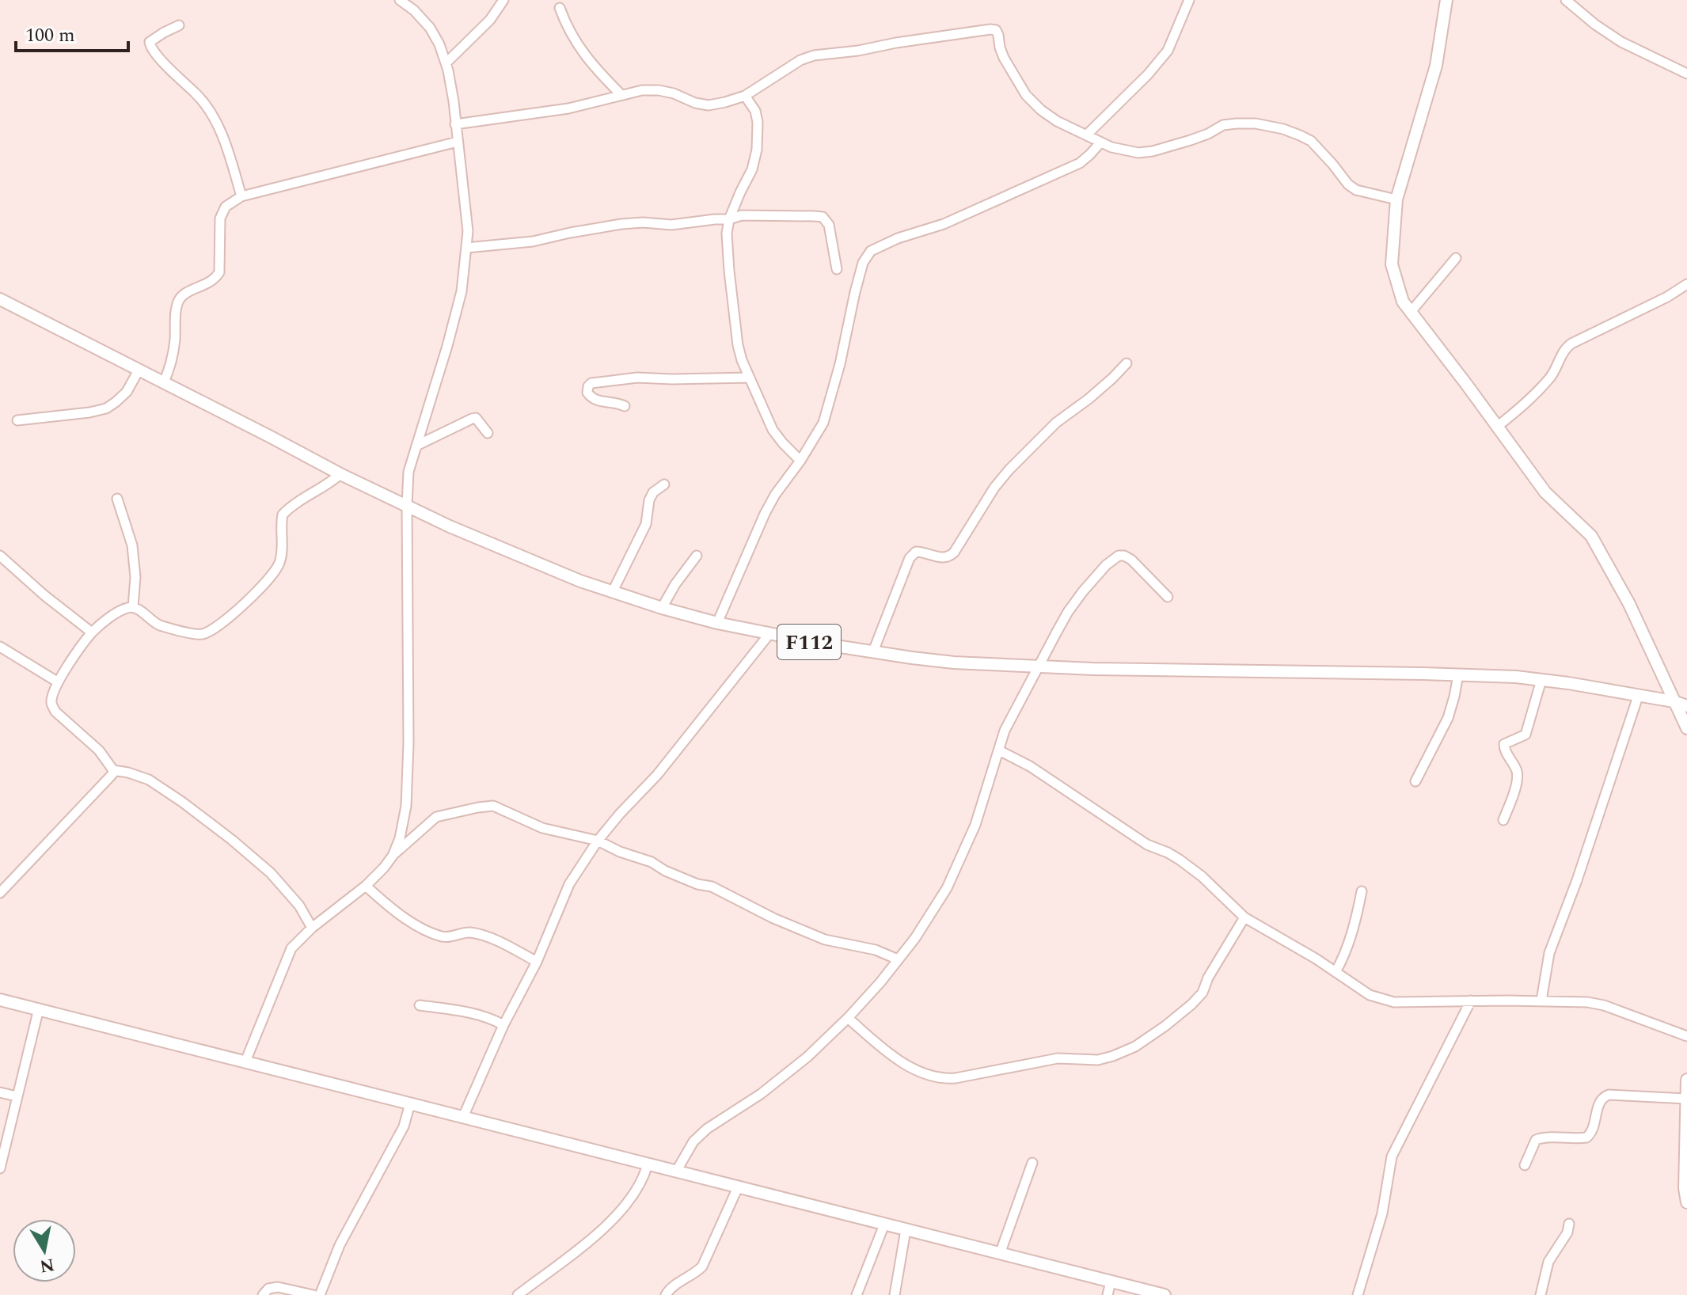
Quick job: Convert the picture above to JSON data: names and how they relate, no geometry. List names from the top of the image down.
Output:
{
  "streets": {
    "main road": ["F112"]
  },
  "scale_bar": "100 m",
  "north": "bottom"
}
